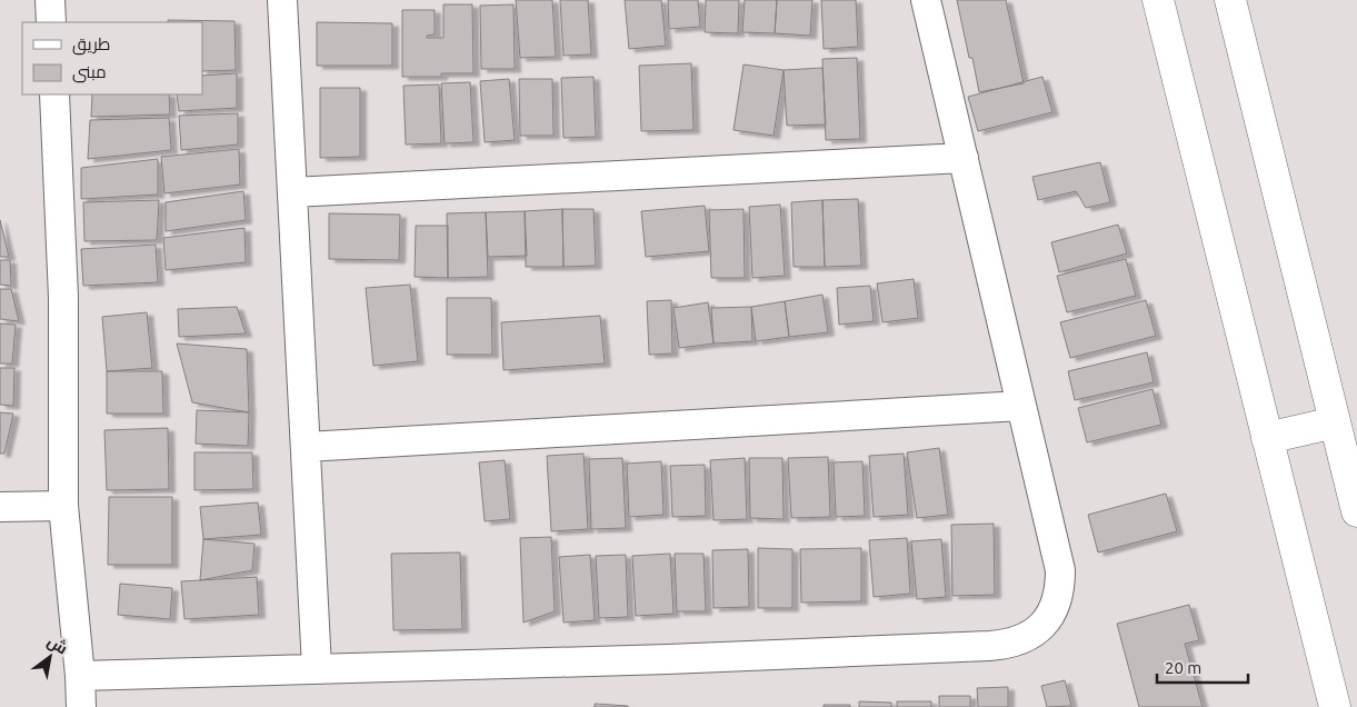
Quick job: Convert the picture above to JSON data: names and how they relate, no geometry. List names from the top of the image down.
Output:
{
  "legend": ["طريق", "مبنى"],
  "scale_bar": "20 m",
  "north": "top right"
}
